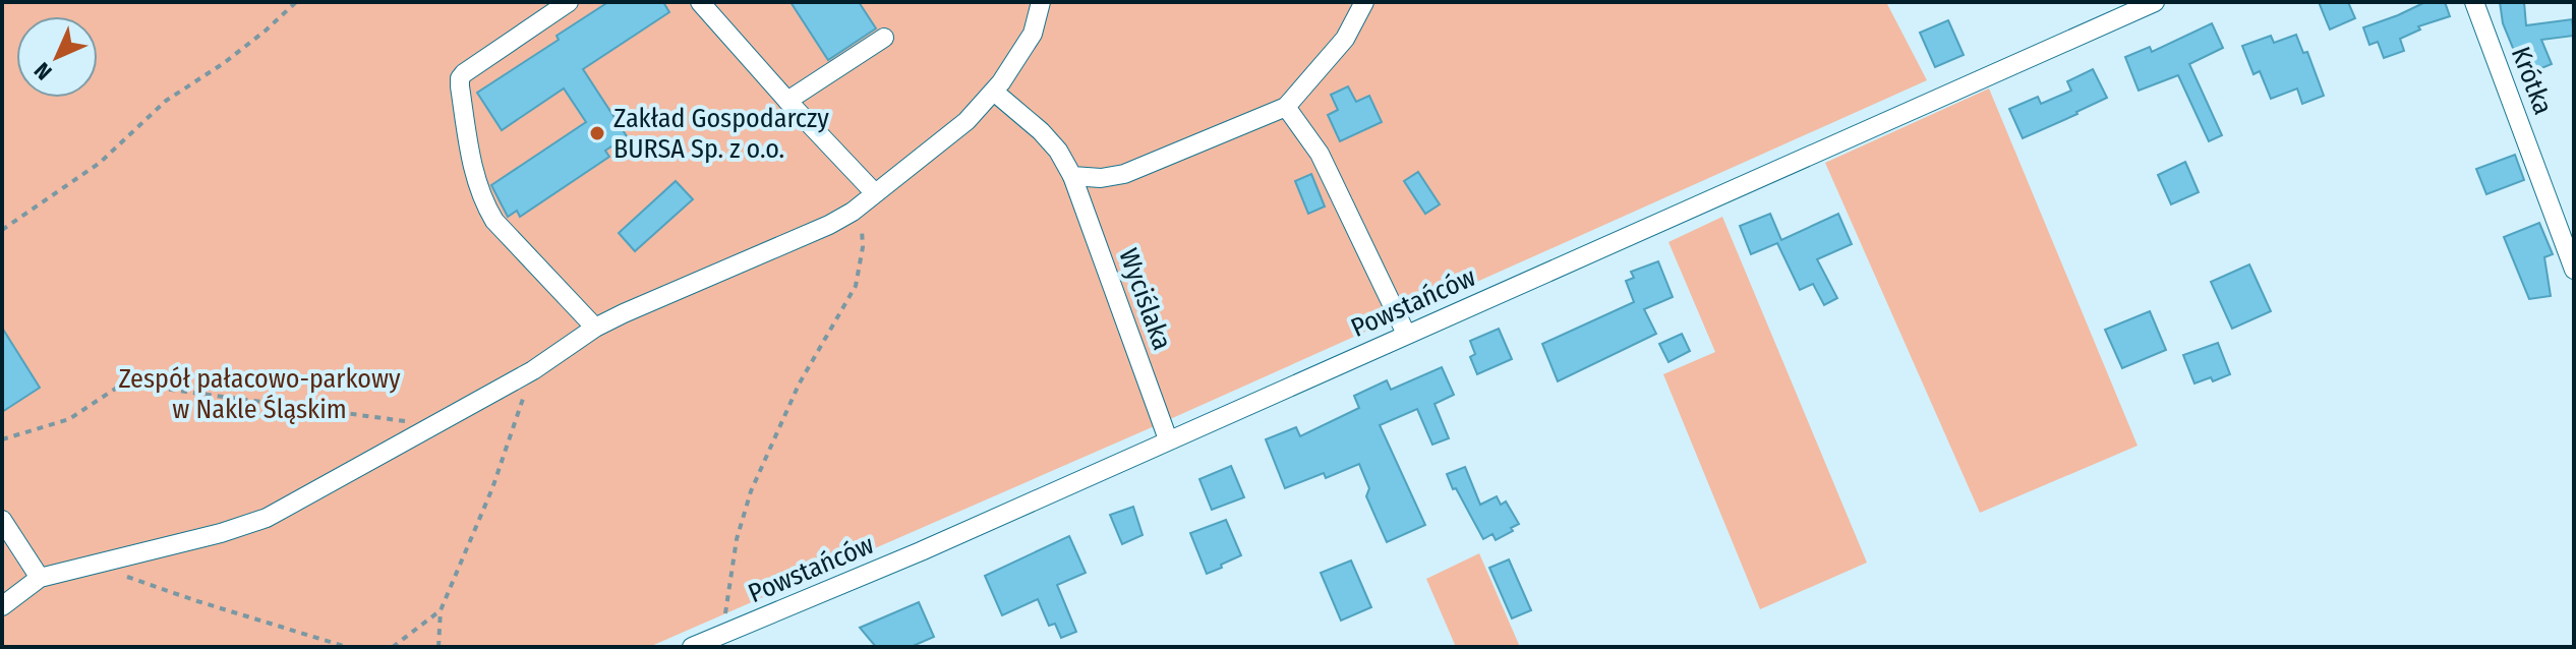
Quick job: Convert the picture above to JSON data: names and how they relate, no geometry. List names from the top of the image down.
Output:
{
  "streets": {
    "street": ["Krótka", "Wyciślaka", "Powstańców"]
  },
  "crossings": [
    ["Wyciślaka", "Powstańców"]
  ],
  "parks": ["Zespół pałacowo-parkowy w Nakle Śląskim"],
  "places": ["Zakład Gospodarczy BURSA Sp. z o.o."],
  "north": "bottom left"
}
